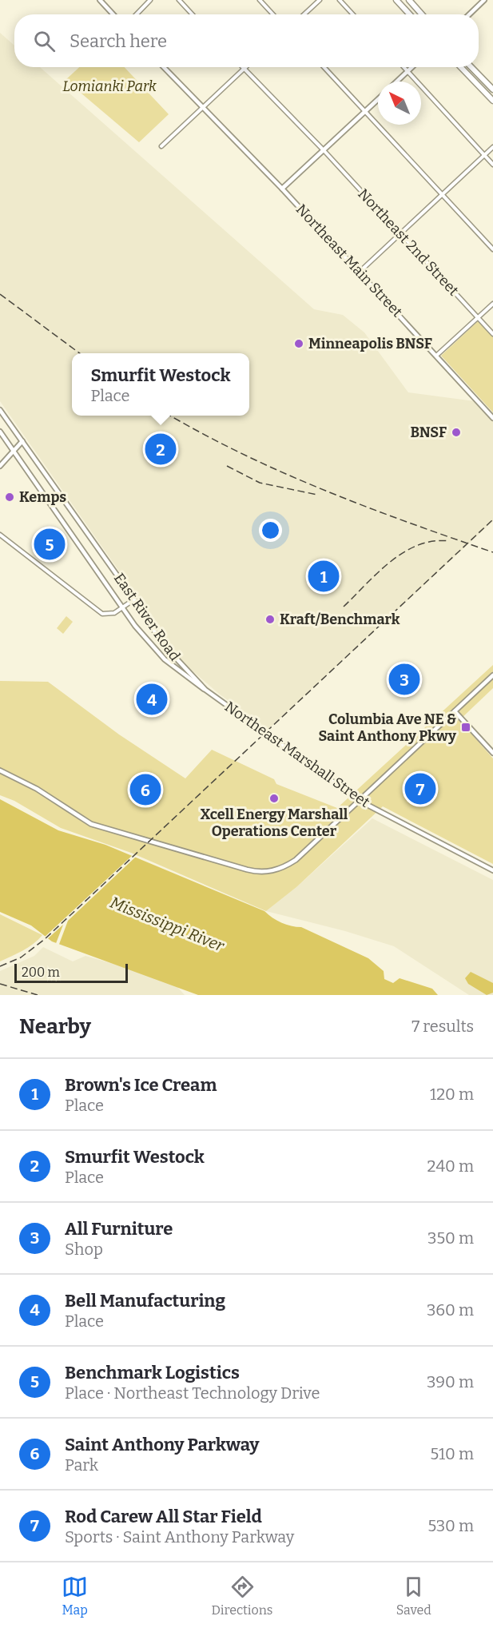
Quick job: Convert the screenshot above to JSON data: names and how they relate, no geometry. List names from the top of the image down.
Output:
{
  "streets": {
    "street": [
      "Northeast 2nd Street",
      "Northeast Main Street",
      "East River Road",
      "Northeast Marshall Street"
    ]
  },
  "crossings": [
    ["East River Road", "Northeast Marshall Street"]
  ],
  "water": ["Mississippi River"],
  "parks": ["Lomianki Park"],
  "places": {
    "other": [
      "Minneapolis BNSF",
      "BNSF",
      "Kemps",
      "Kraft/Benchmark",
      "Xcell Energy Marshall Operations Center"
    ],
    "transit": ["Columbia Ave NE & Saint Anthony Pkwy"]
  },
  "scale_bar": "200 m",
  "north": "top left",
  "page": {
    "search": "Search here",
    "popup": ["Smurfit Westock", "Place"],
    "pins": [
      "2",
      "5",
      "1",
      "3",
      "4",
      "7",
      "6"
    ],
    "scale": "200 m",
    "heading": ["Nearby", "7 results"],
    "list": [
      {
        "mark": "1",
        "name": "Brown's Ice Cream",
        "note": "Place",
        "value": "120 m"
      },
      {
        "mark": "2",
        "name": "Smurfit Westock",
        "note": "Place",
        "value": "240 m"
      },
      {
        "mark": "3",
        "name": "All Furniture",
        "note": "Shop",
        "value": "350 m"
      },
      {
        "mark": "4",
        "name": "Bell Manufacturing",
        "note": "Place",
        "value": "360 m"
      },
      {
        "mark": "5",
        "name": "Benchmark Logistics",
        "note": "Place · Northeast Technology Drive",
        "value": "390 m"
      },
      {
        "mark": "6",
        "name": "Saint Anthony Parkway",
        "note": "Park",
        "value": "510 m"
      },
      {
        "mark": "7",
        "name": "Rod Carew All Star Field",
        "note": "Sports · Saint Anthony Parkway",
        "value": "530 m"
      }
    ],
    "nav": ["Map", "Directions", "Saved"]
  }
}
